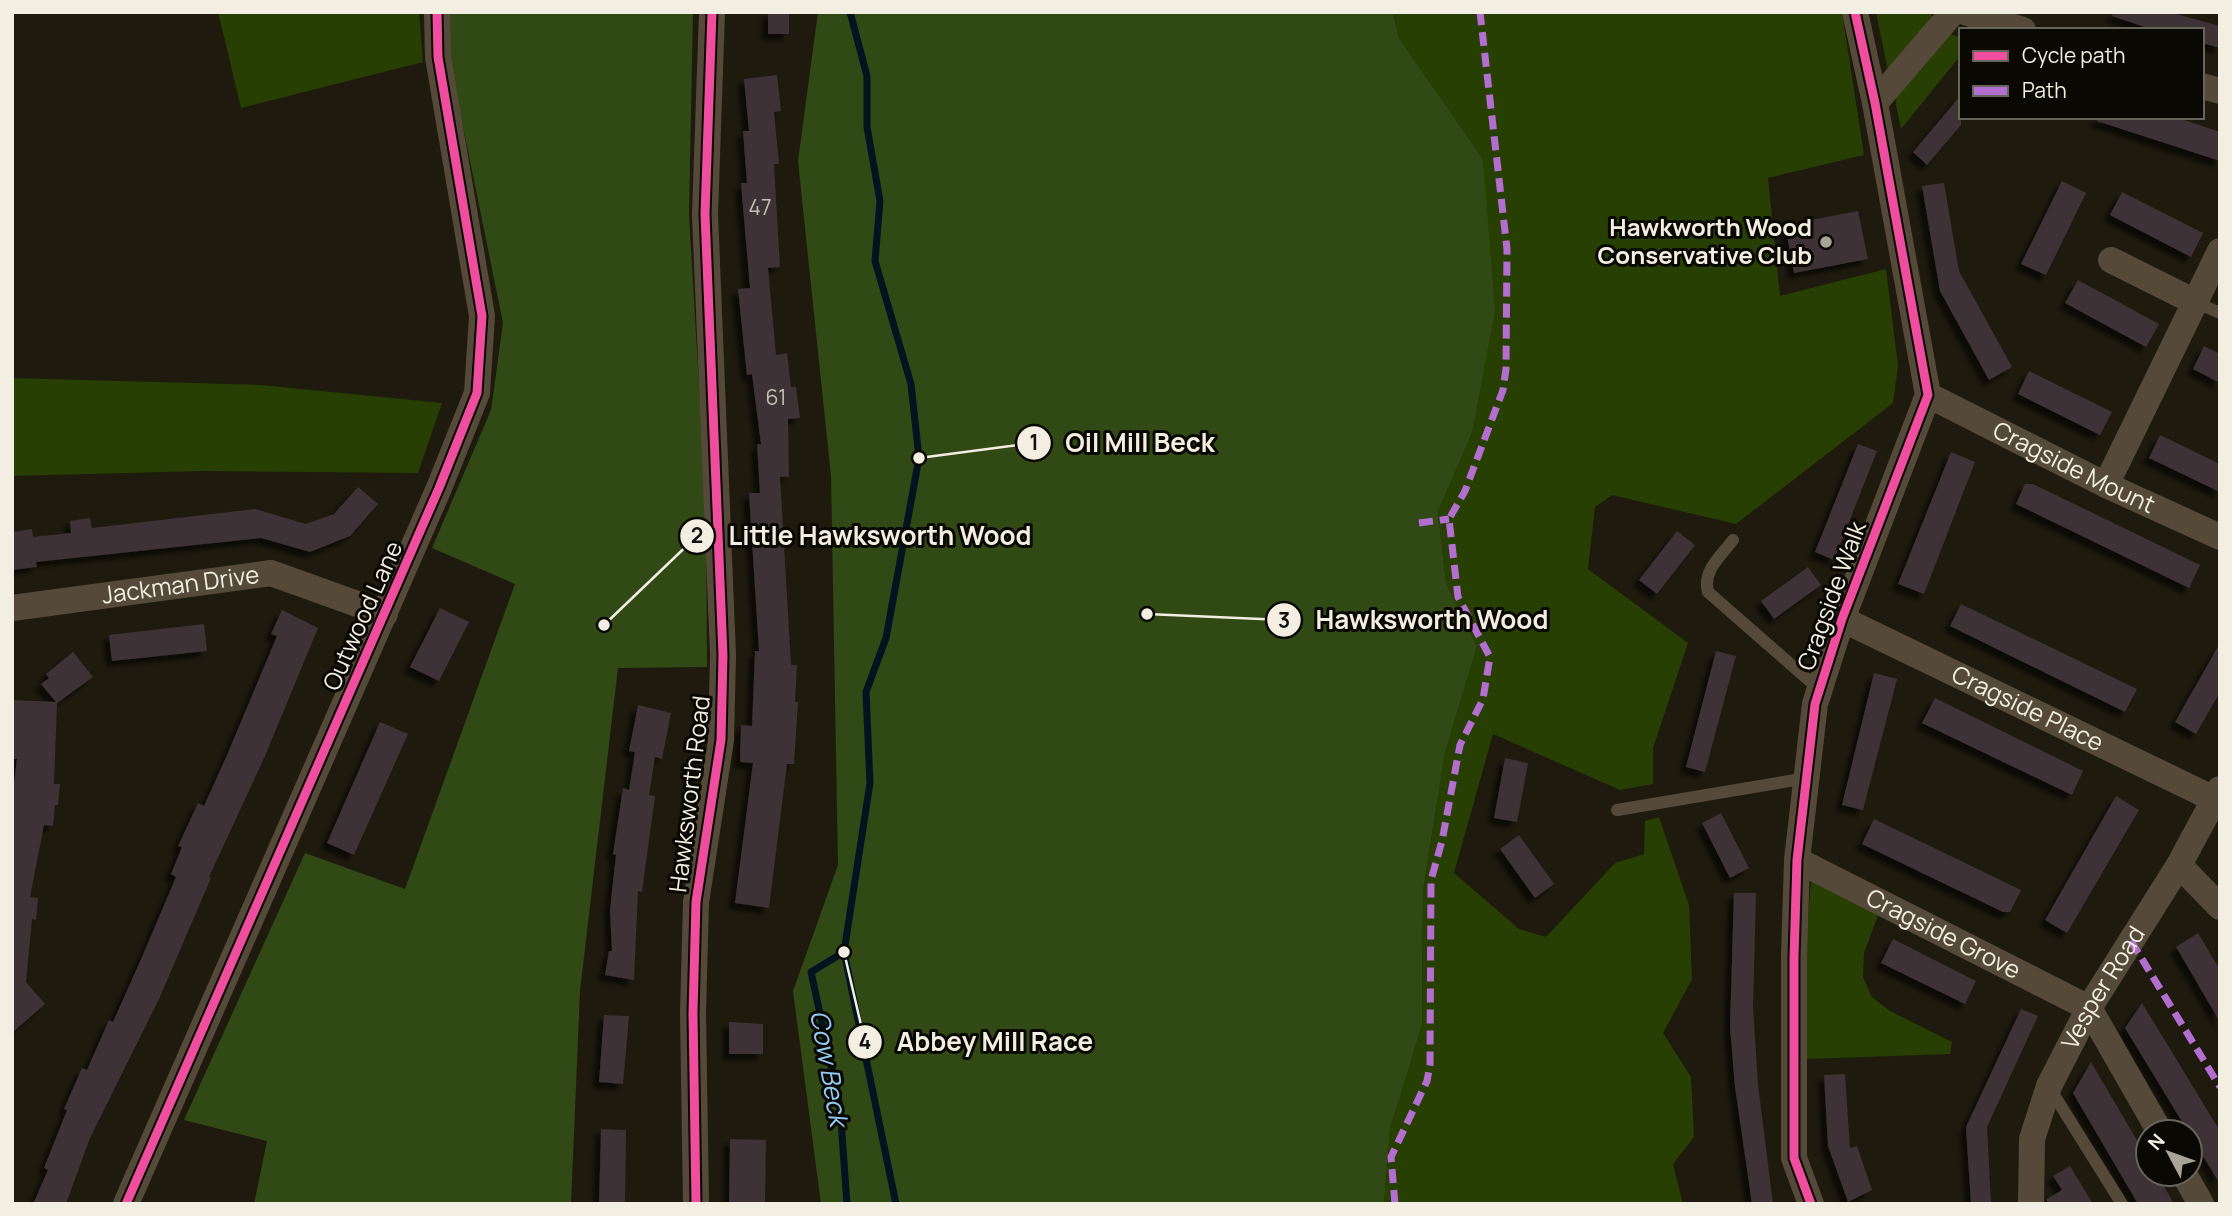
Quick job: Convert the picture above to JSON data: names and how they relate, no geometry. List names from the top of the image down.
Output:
{
  "streets": {
    "street": [
      "Cragside Mount",
      "Jackman Drive",
      "Cragside Walk",
      "Outwood Lane",
      "Cragside Place",
      "Hawksworth Road",
      "Cragside Grove",
      "Vesper Road"
    ]
  },
  "crossings": [
    ["Cragside Mount", "Cragside Walk"],
    ["Jackman Drive", "Outwood Lane"],
    ["Cragside Walk", "Cragside Place"],
    ["Cragside Walk", "Cragside Grove"],
    ["Cragside Place", "Vesper Road"],
    ["Cragside Grove", "Vesper Road"]
  ],
  "water": ["Cow Beck"],
  "places": [
    "Hawkworth Wood Conservative Club",
    "Oil Mill Beck",
    "Hawksworth Wood",
    "Little Hawksworth Wood",
    "Abbey Mill Race"
  ],
  "house_numbers": ["47", "61"],
  "legend": ["Cycle path", "Path"],
  "north": "top left"
}
